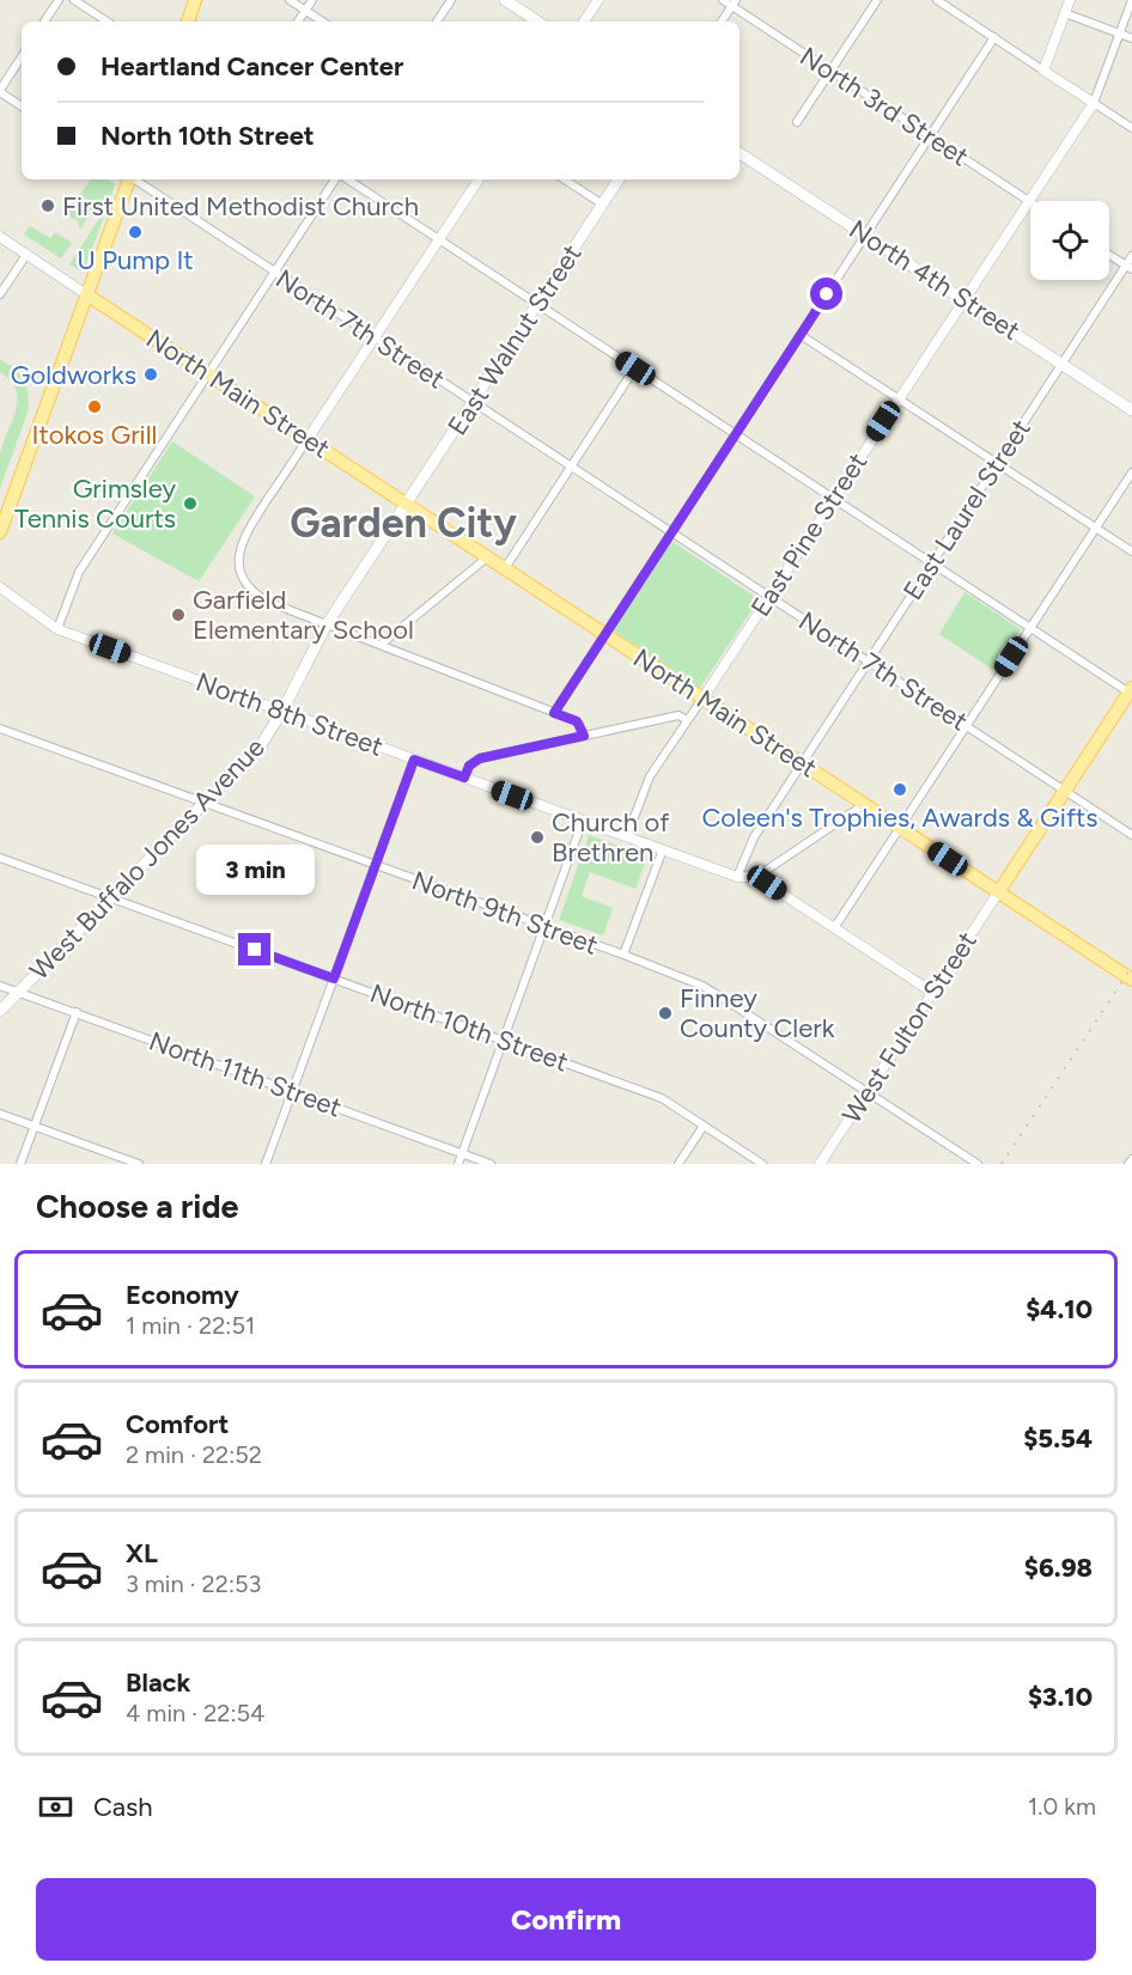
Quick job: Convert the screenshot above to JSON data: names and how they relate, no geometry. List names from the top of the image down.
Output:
{
  "streets": {
    "main road": [
      "North 4th Street",
      "East Walnut Street",
      "North Main Street",
      "West Buffalo Jones Avenue"
    ],
    "street": [
      "North 3rd Street",
      "North 7th Street",
      "East Laurel Street",
      "East Pine Street",
      "North 8th Street",
      "North 9th Street",
      "North 10th Street",
      "West Fulton Street",
      "North 11th Street"
    ]
  },
  "crossings": [
    ["North 3rd Street", "East Pine Street"],
    ["North 4th Street", "East Laurel Street"],
    ["North 4th Street", "East Pine Street"],
    ["North 7th Street", "East Walnut Street"],
    ["North 7th Street", "East Laurel Street"],
    ["North 7th Street", "East Pine Street"],
    ["East Walnut Street", "North Main Street"],
    ["East Walnut Street", "West Buffalo Jones Avenue"],
    ["North Main Street", "East Laurel Street"],
    ["North Main Street", "East Pine Street"],
    ["North Main Street", "West Fulton Street"],
    ["East Laurel Street", "North 8th Street"],
    ["North 8th Street", "West Buffalo Jones Avenue"],
    ["West Buffalo Jones Avenue", "North 9th Street"],
    ["West Buffalo Jones Avenue", "North 10th Street"],
    ["West Buffalo Jones Avenue", "North 11th Street"],
    ["North 9th Street", "West Fulton Street"]
  ],
  "districts": ["Garden City"],
  "places": [
    "First United Methodist Church",
    "U Pump It",
    "Goldworks",
    "Itokos Grill",
    "Grimsley Tennis Courts",
    "Garfield Elementary School",
    "Coleen's Trophies, Awards & Gifts",
    "Church of Brethren",
    "Finney County Clerk"
  ],
  "page": {
    "banner": ["Heartland Cancer Center", "North 10th Street"],
    "bubble": "3 min",
    "heading": "Choose a ride",
    "list": [
      {
        "name": "Economy",
        "note": "1 min · 22:51",
        "value": "$4.10"
      },
      {
        "name": "Comfort",
        "note": "2 min · 22:52",
        "value": "$5.54"
      },
      {
        "name": "XL",
        "note": "3 min · 22:53",
        "value": "$6.98"
      },
      {
        "name": "Black",
        "note": "4 min · 22:54",
        "value": "$3.10"
      }
    ],
    "pay": ["Cash", "1.0 km"],
    "buttons": "Confirm"
  }
}
